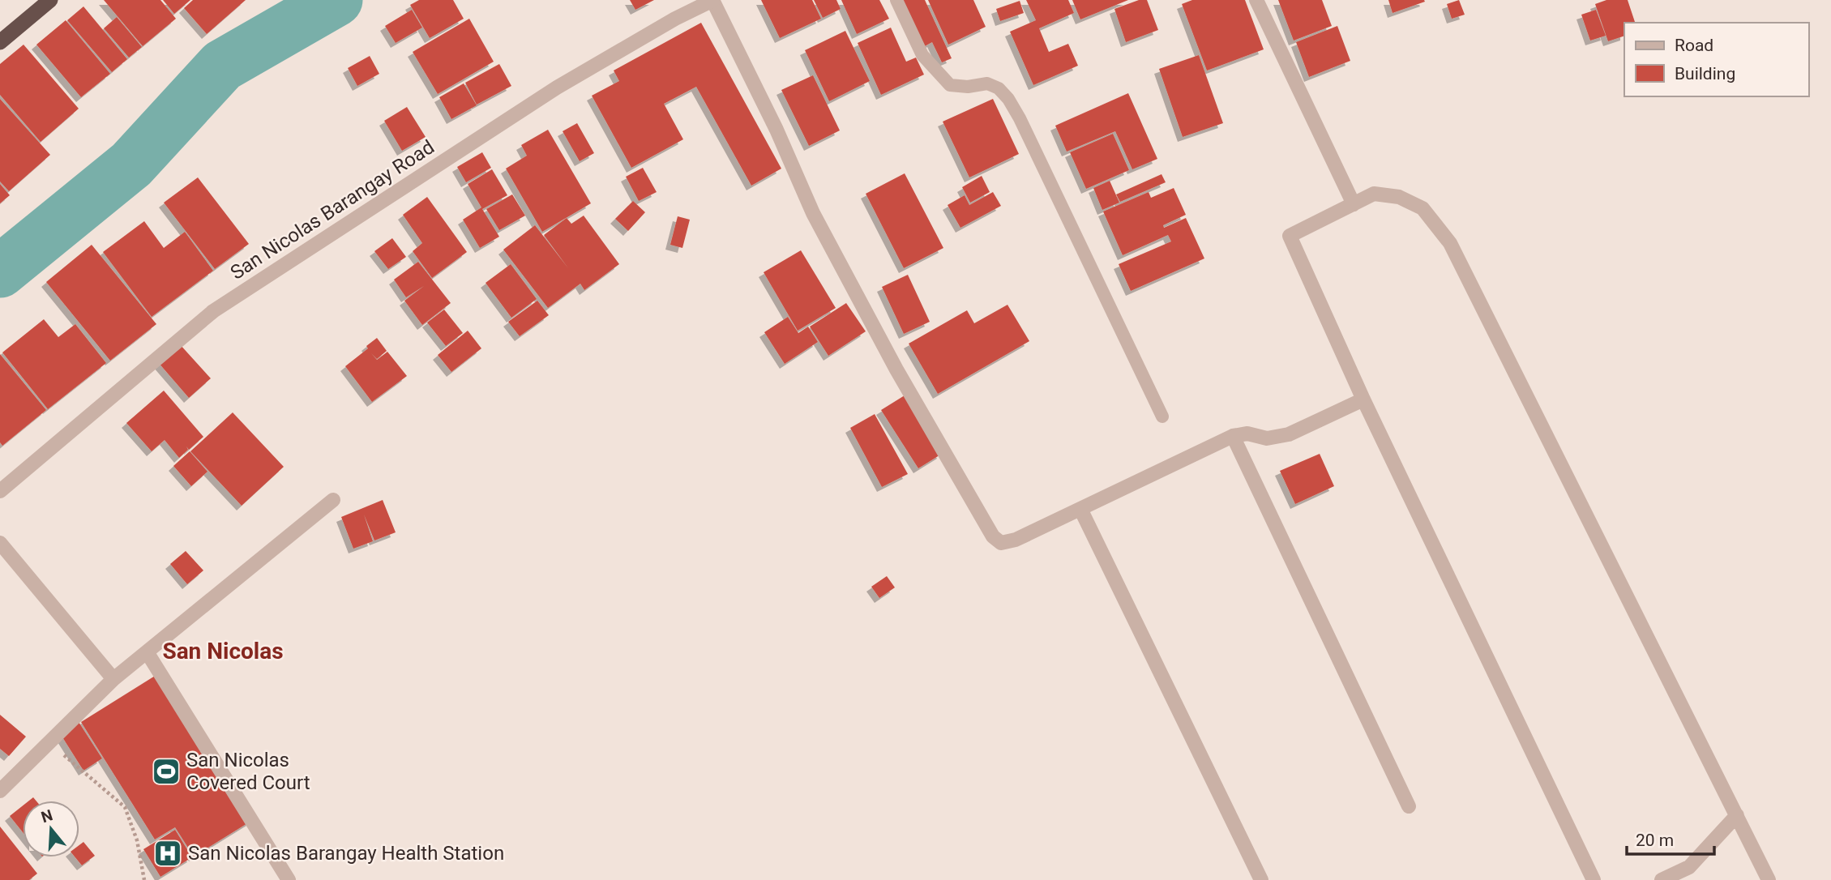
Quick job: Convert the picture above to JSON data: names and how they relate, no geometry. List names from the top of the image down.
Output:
{
  "streets": {
    "street": ["San Nicolas Barangay Road"]
  },
  "districts": ["San Nicolas"],
  "places": {
    "sports": ["San Nicolas Covered Court"],
    "hospital": ["San Nicolas Barangay Health Station"]
  },
  "legend": ["Road", "Building"],
  "scale_bar": "20 m",
  "north": "top"
}
